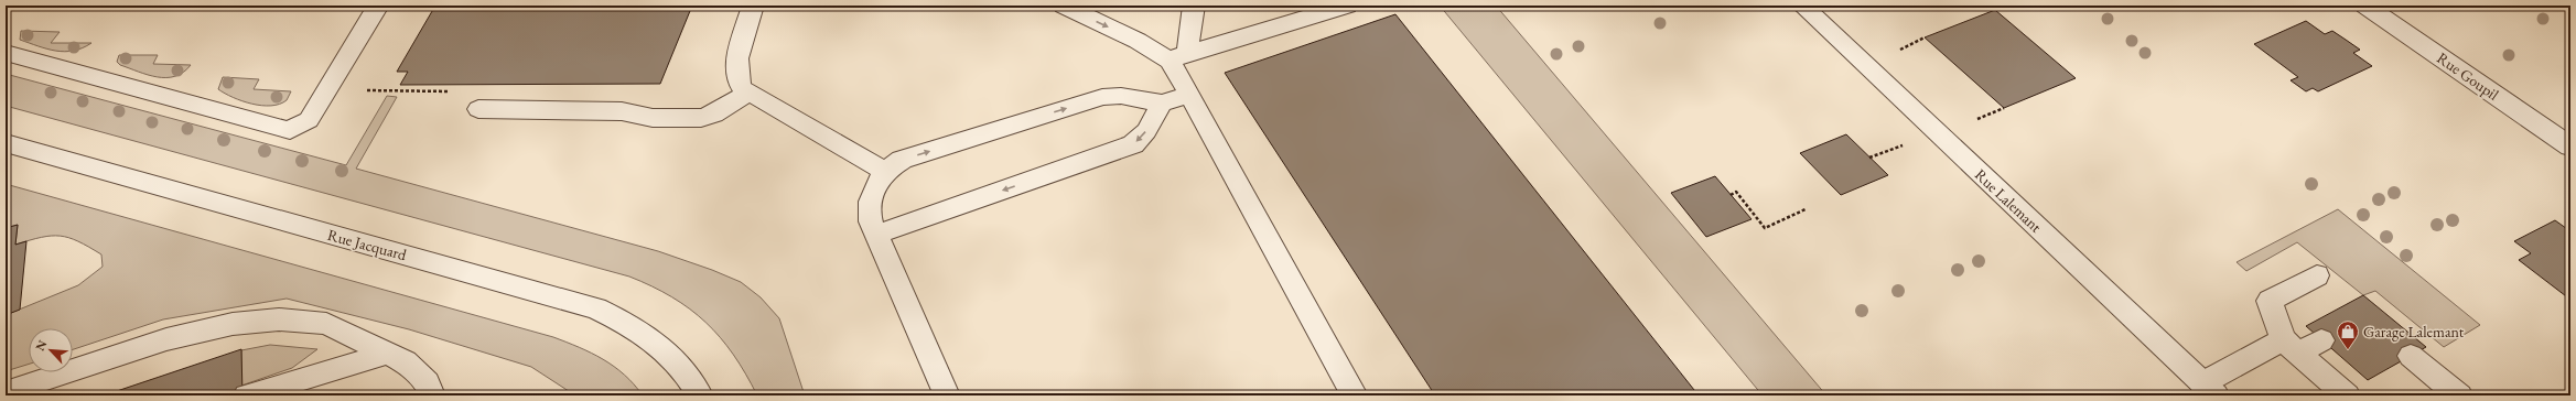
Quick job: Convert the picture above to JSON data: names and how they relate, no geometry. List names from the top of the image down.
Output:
{
  "streets": {
    "street": ["Rue Goupil", "Rue Lalemant", "Rue Jacquard"]
  },
  "places": {
    "shop": ["Garage Lalemant"]
  },
  "north": "top left"
}
